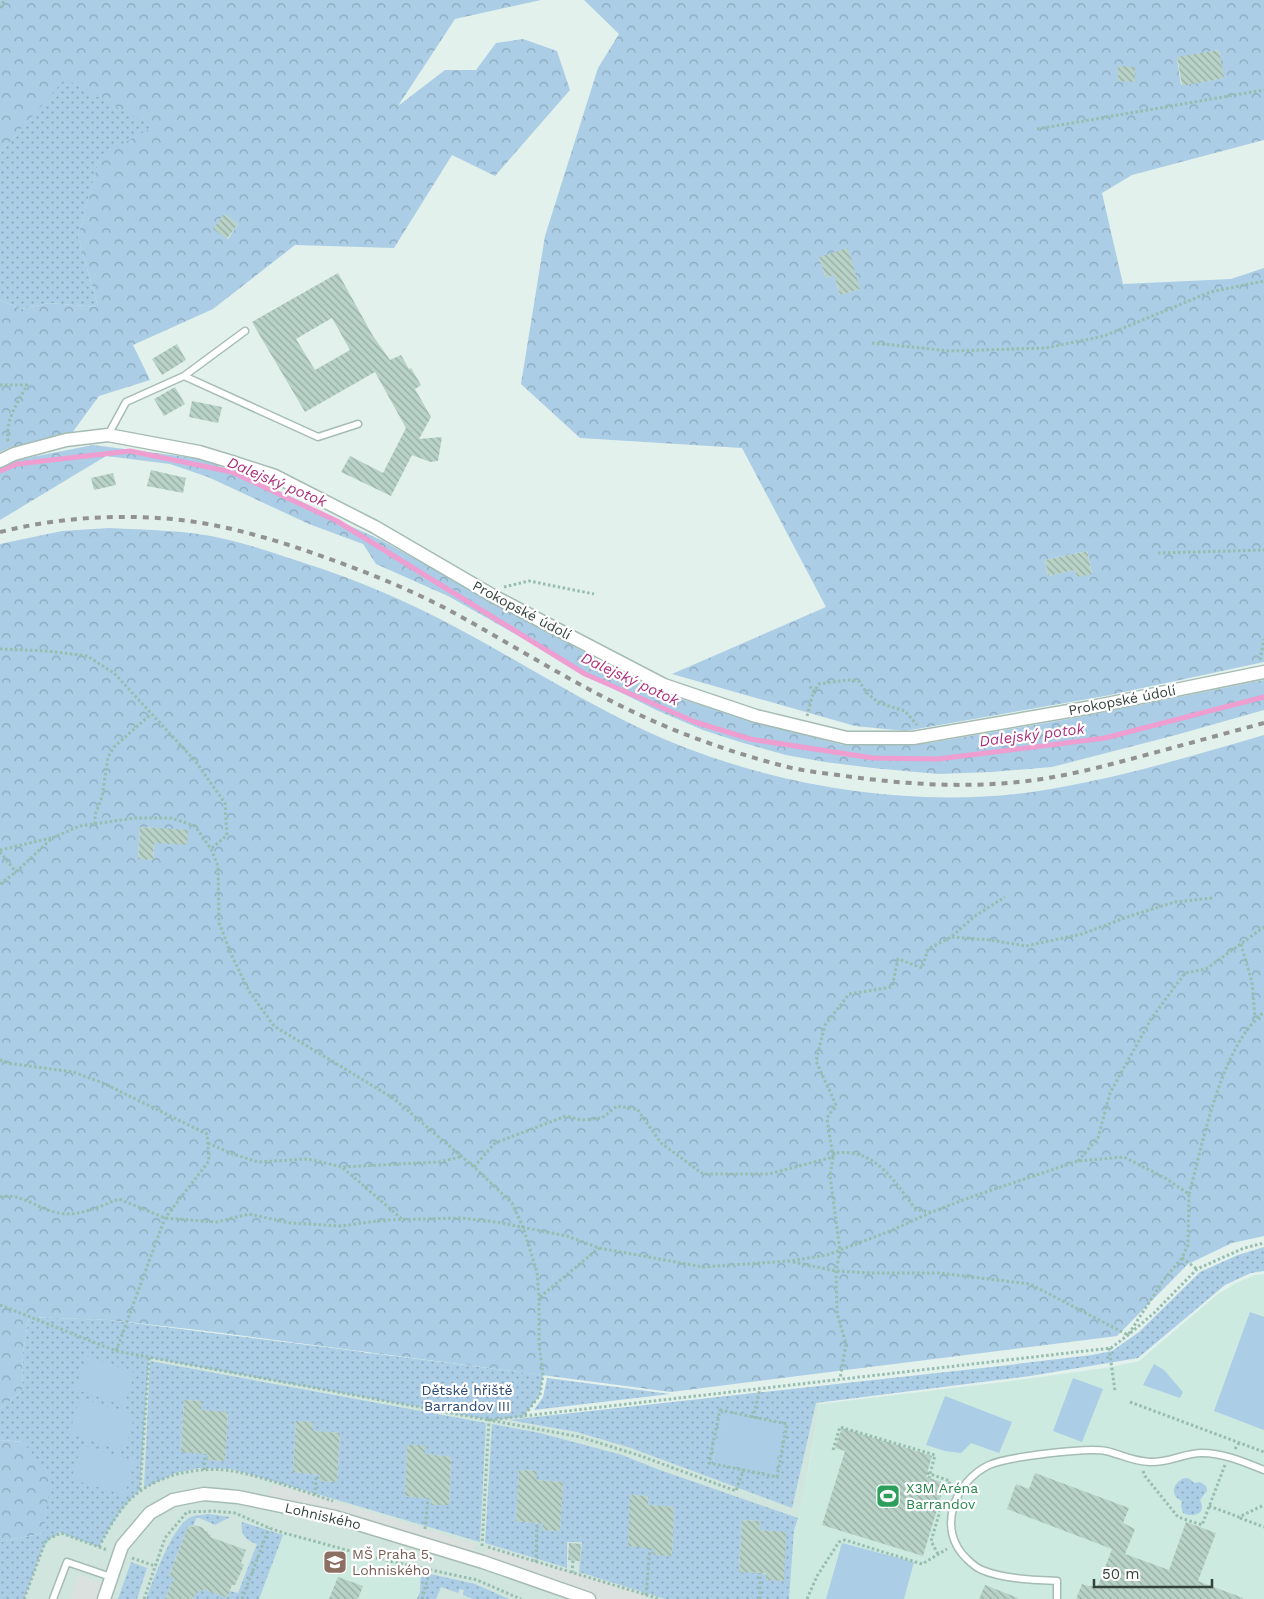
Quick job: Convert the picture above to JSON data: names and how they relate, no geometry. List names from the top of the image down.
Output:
{
  "streets": {
    "street": ["Prokopské údolí", "Lohniského"]
  },
  "water": ["Dalejský potok"],
  "parks": ["Dětské hřiště Barrandov III"],
  "places": {
    "sports": ["X3M Aréna Barrandov"],
    "school or university": ["MŠ Praha 5, Lohniského"]
  },
  "scale_bar": "50 m"
}
